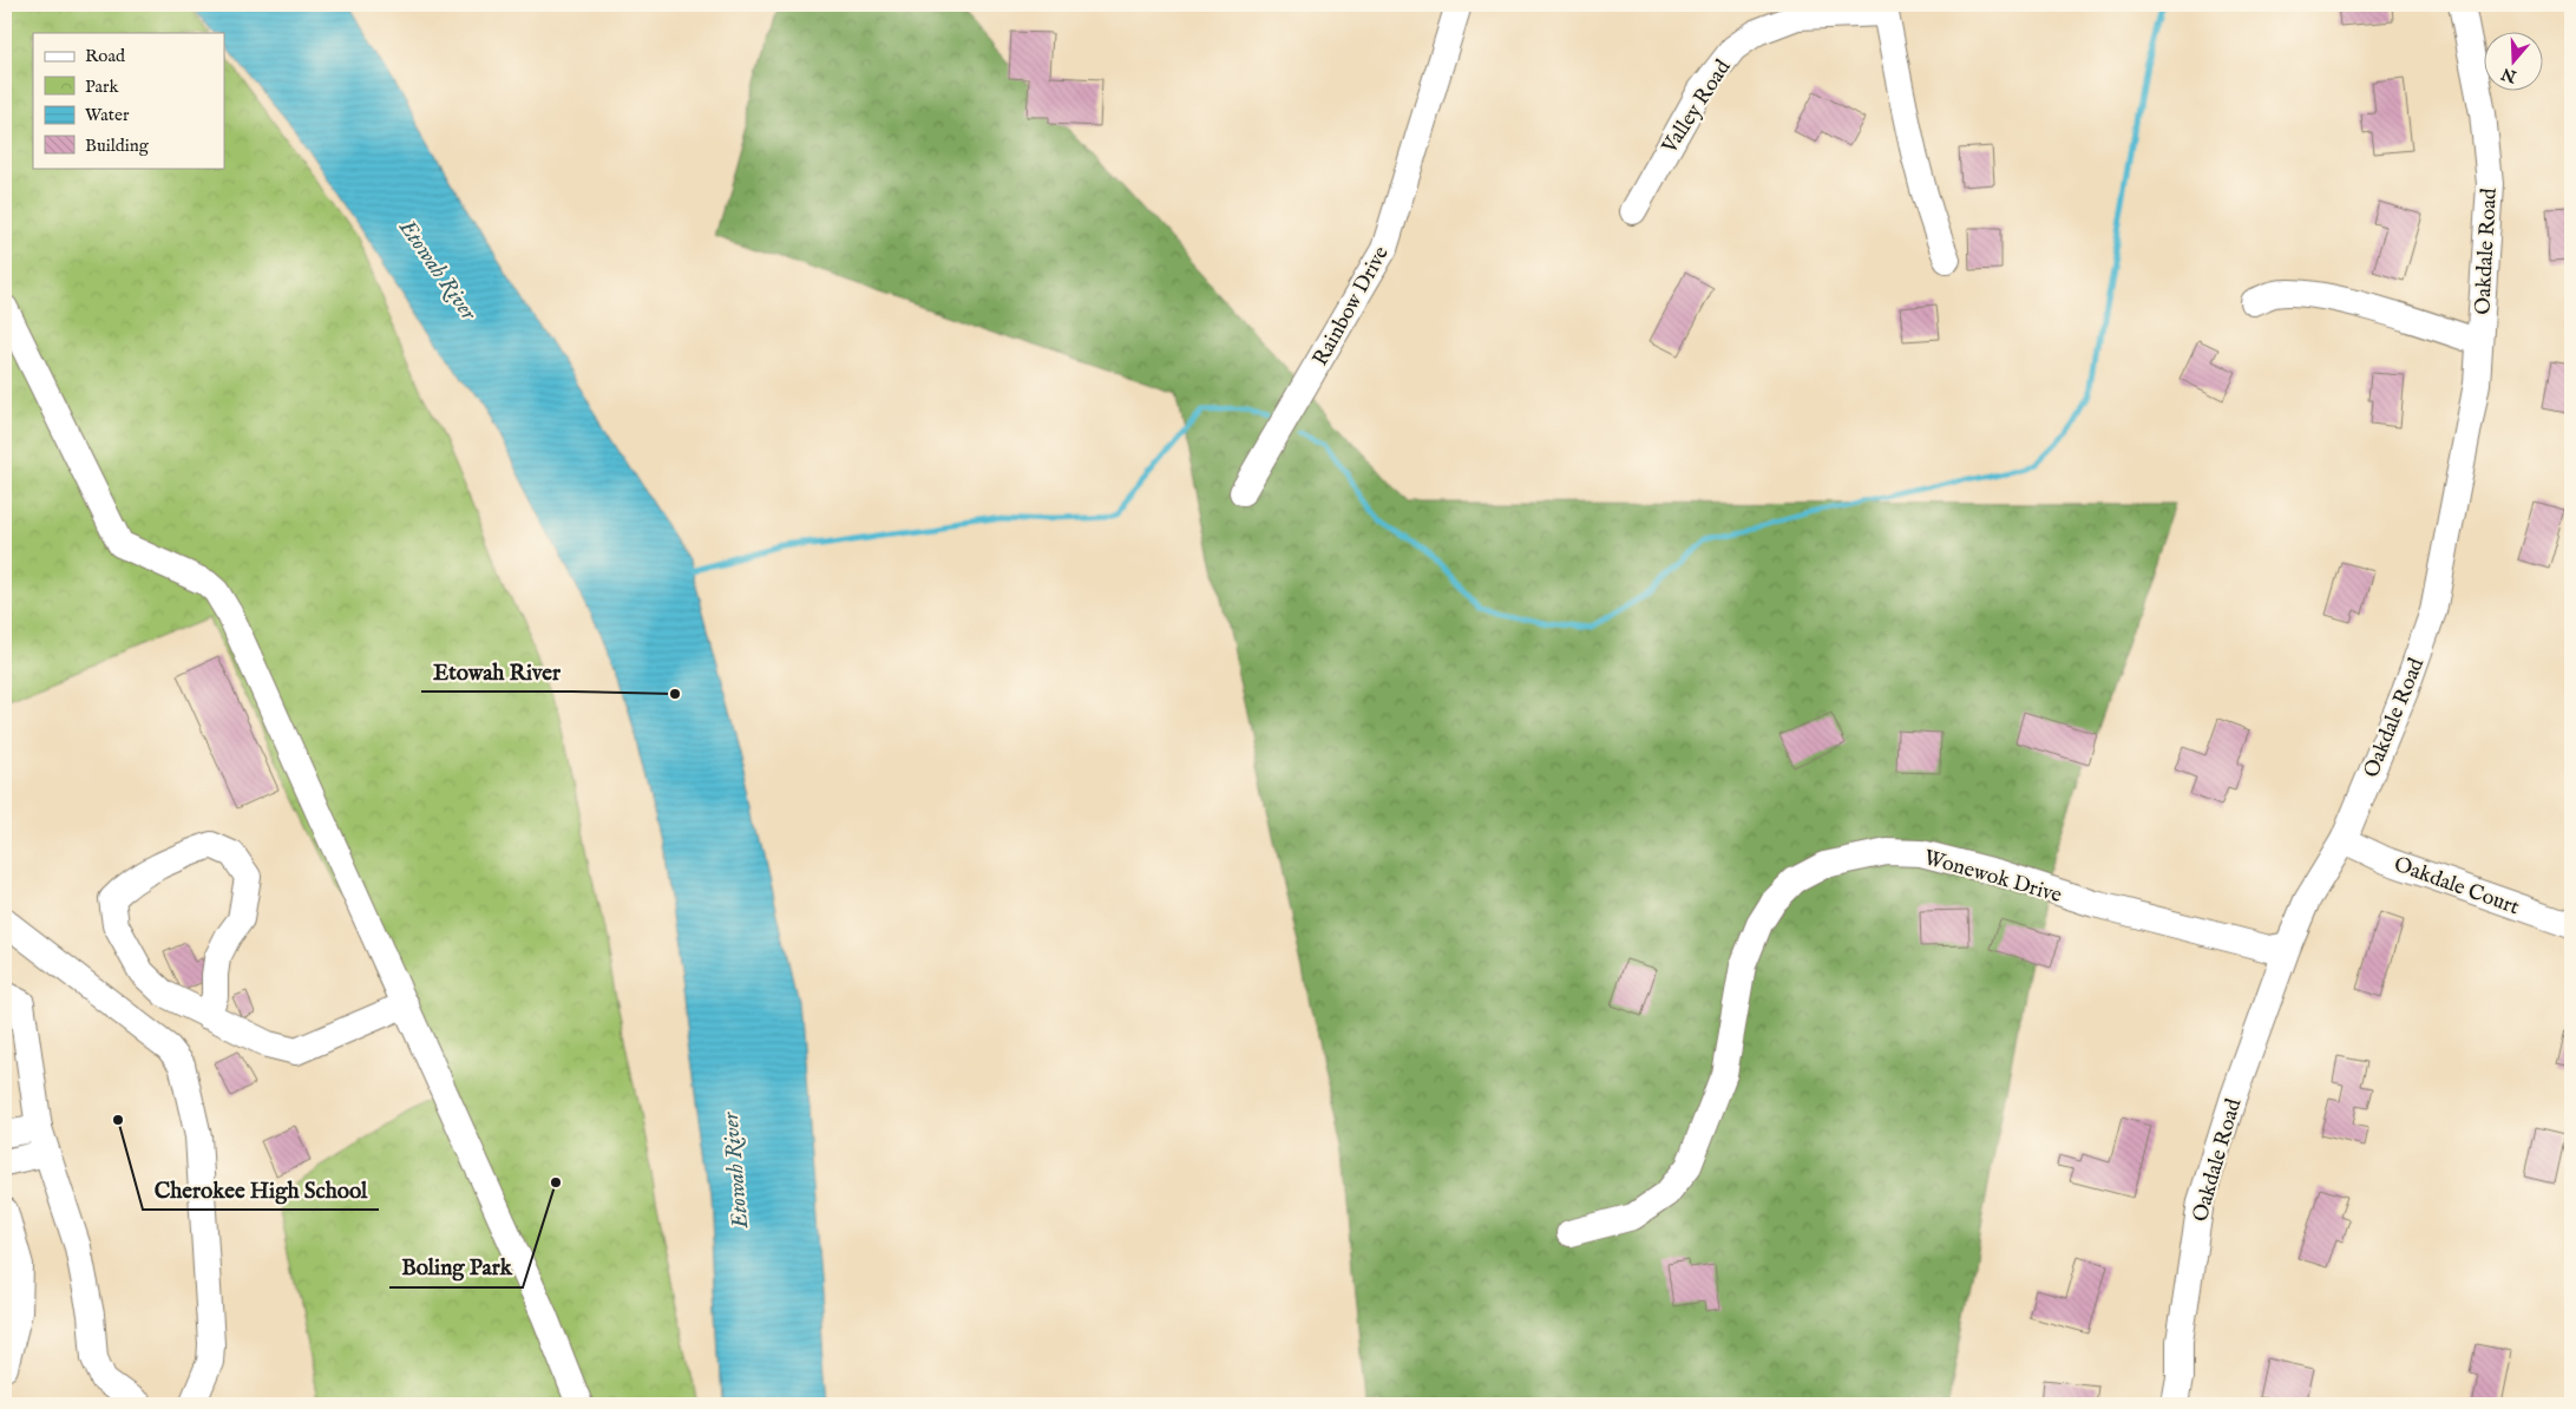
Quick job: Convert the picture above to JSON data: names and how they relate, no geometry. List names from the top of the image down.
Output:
{
  "streets": {
    "street": [
      "Valley Road",
      "Oakdale Road",
      "Rainbow Drive",
      "Wonewok Drive",
      "Oakdale Court"
    ]
  },
  "crossings": [
    ["Oakdale Road", "Wonewok Drive"],
    ["Oakdale Road", "Oakdale Court"]
  ],
  "water": ["Etowah River"],
  "places": ["Etowah River", "Cherokee High School", "Boling Park"],
  "legend": [
    "Road",
    "Park",
    "Water",
    "Building"
  ],
  "north": "bottom"
}
